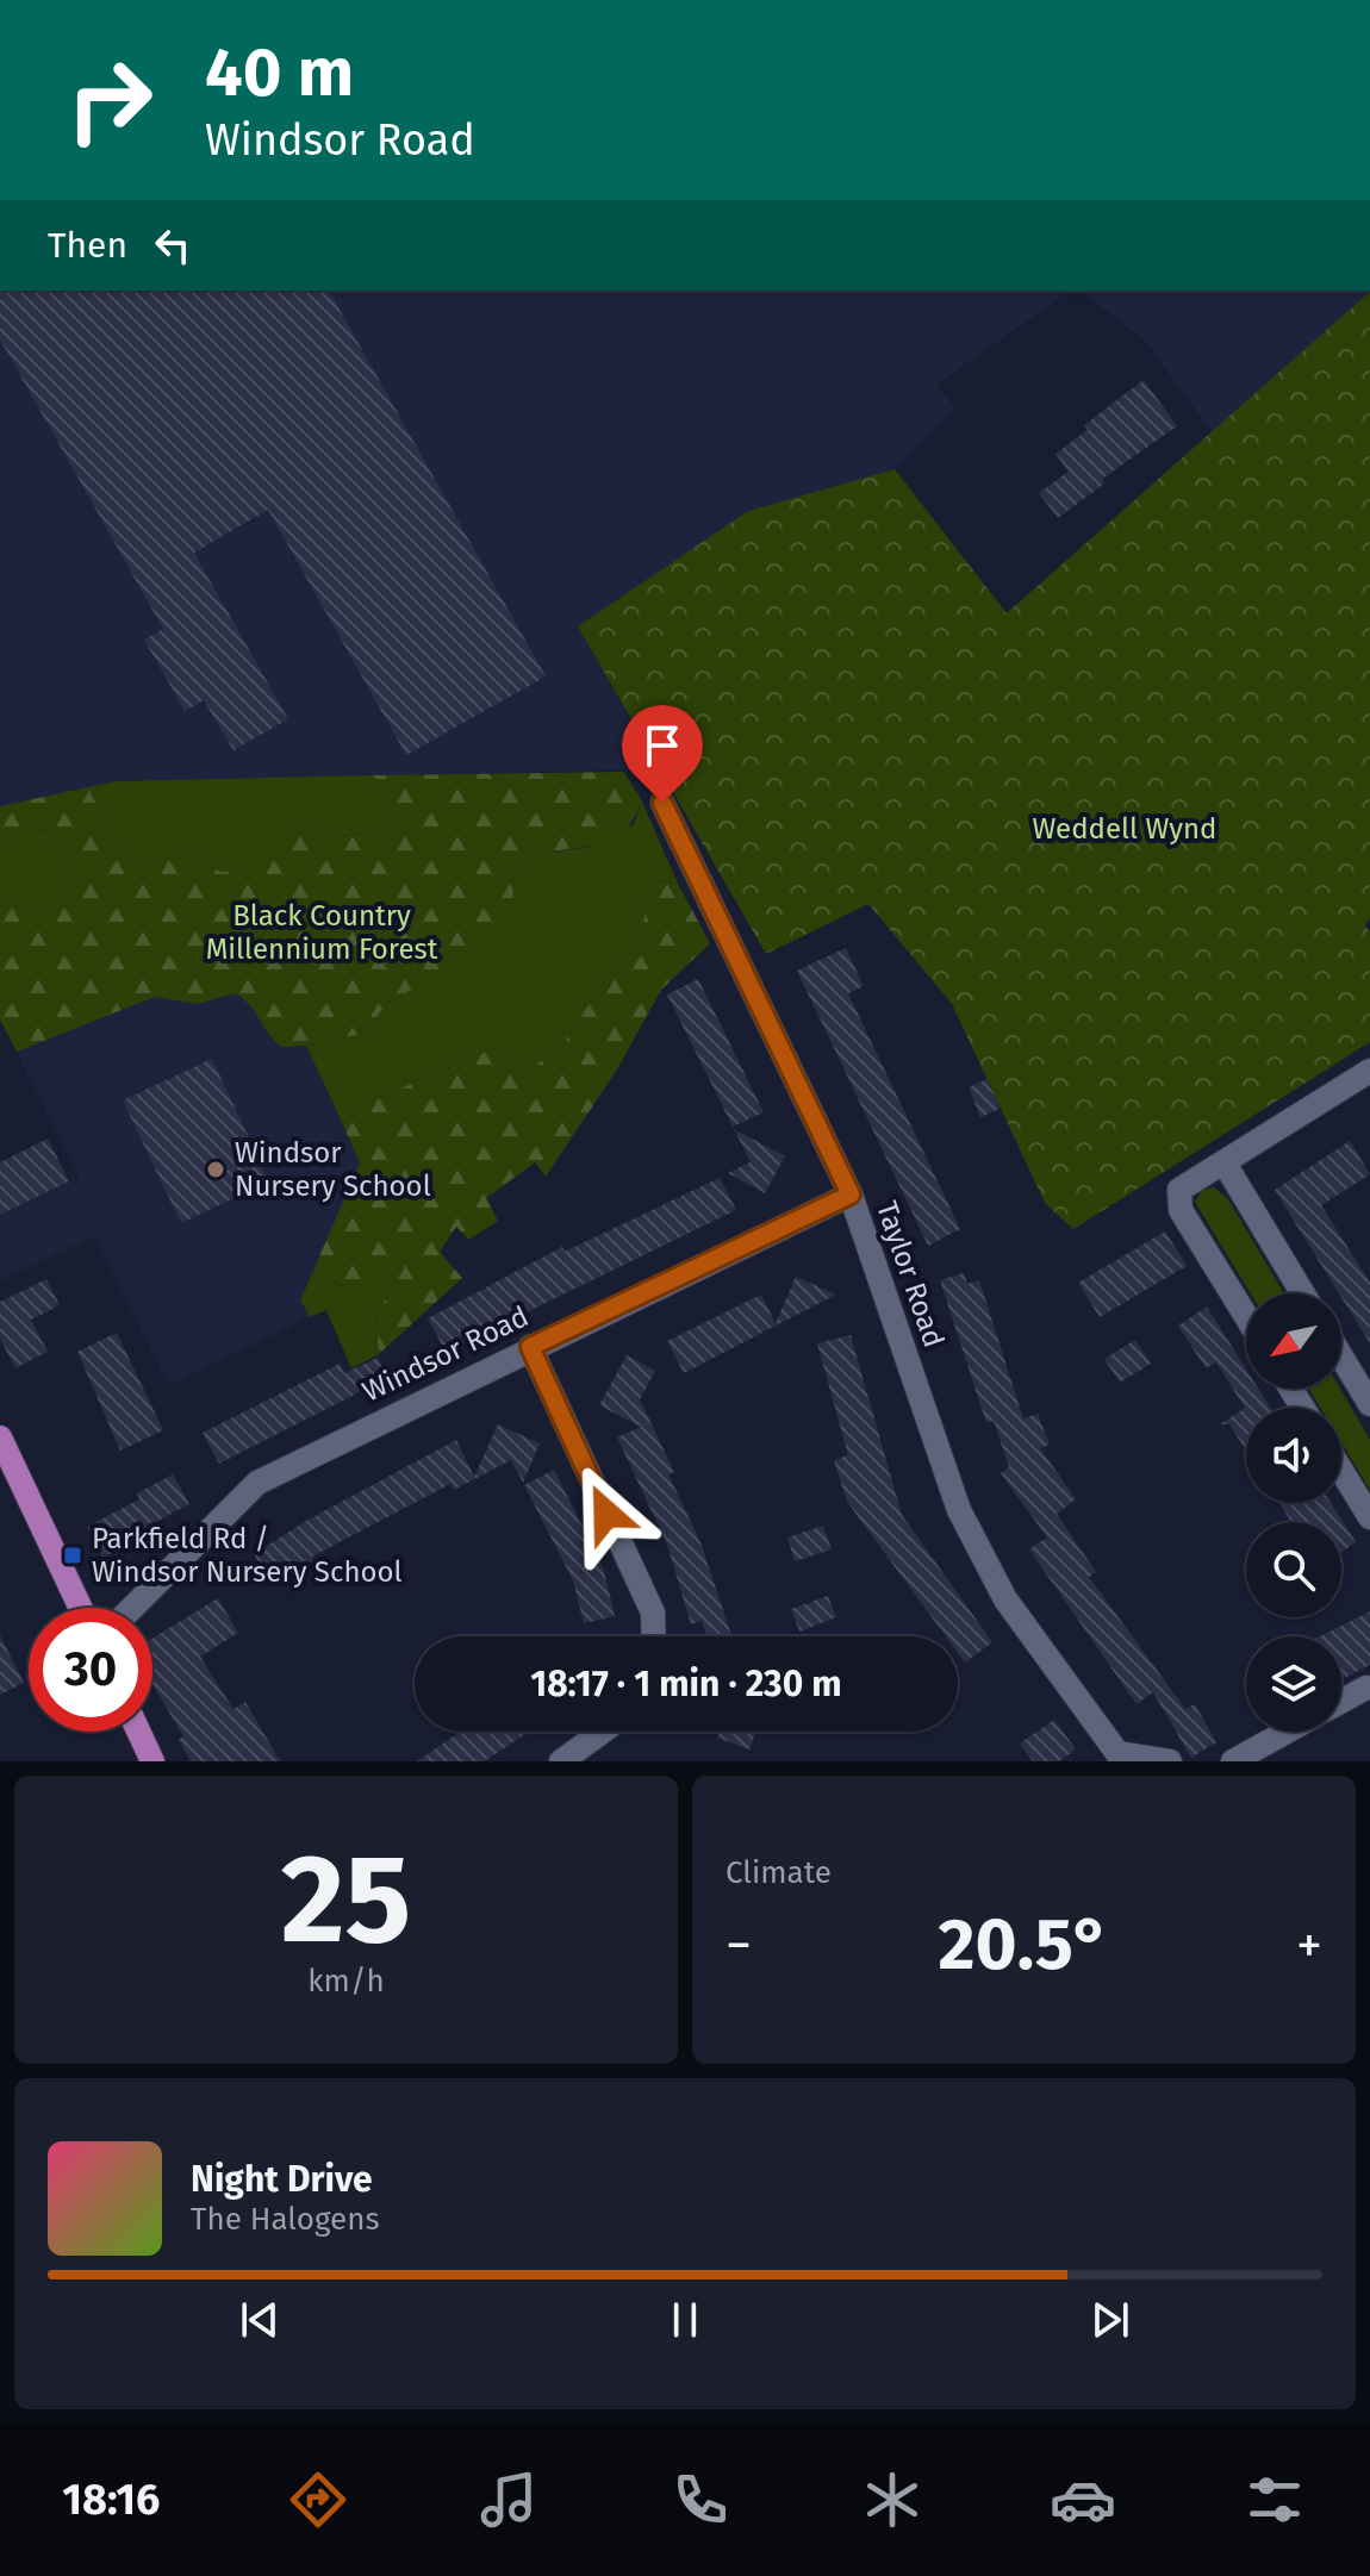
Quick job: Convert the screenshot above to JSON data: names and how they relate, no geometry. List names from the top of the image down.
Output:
{
  "streets": {
    "street": ["Taylor Road", "Windsor Road"]
  },
  "crossings": [
    ["Taylor Road", "Windsor Road"]
  ],
  "parks": ["Weddell Wynd", "Black Country Millennium Forest"],
  "places": {
    "other": ["Windsor Nursery School"],
    "transit": ["Parkfield Rd / Windsor Nursery School"]
  },
  "north": "bottom left",
  "page": {
    "turn": ["40 m", "Windsor Road"],
    "then": "Then",
    "limit": "30",
    "trip": "18:17 · 1 min · 230 m",
    "tile": [
      ["25", "km/h"],
      "Climate"
    ],
    "heat": ["−", "20.5°", "+"],
    "song": ["Night Drive", "The Halogens"],
    "tabs": "18:16"
  }
}
